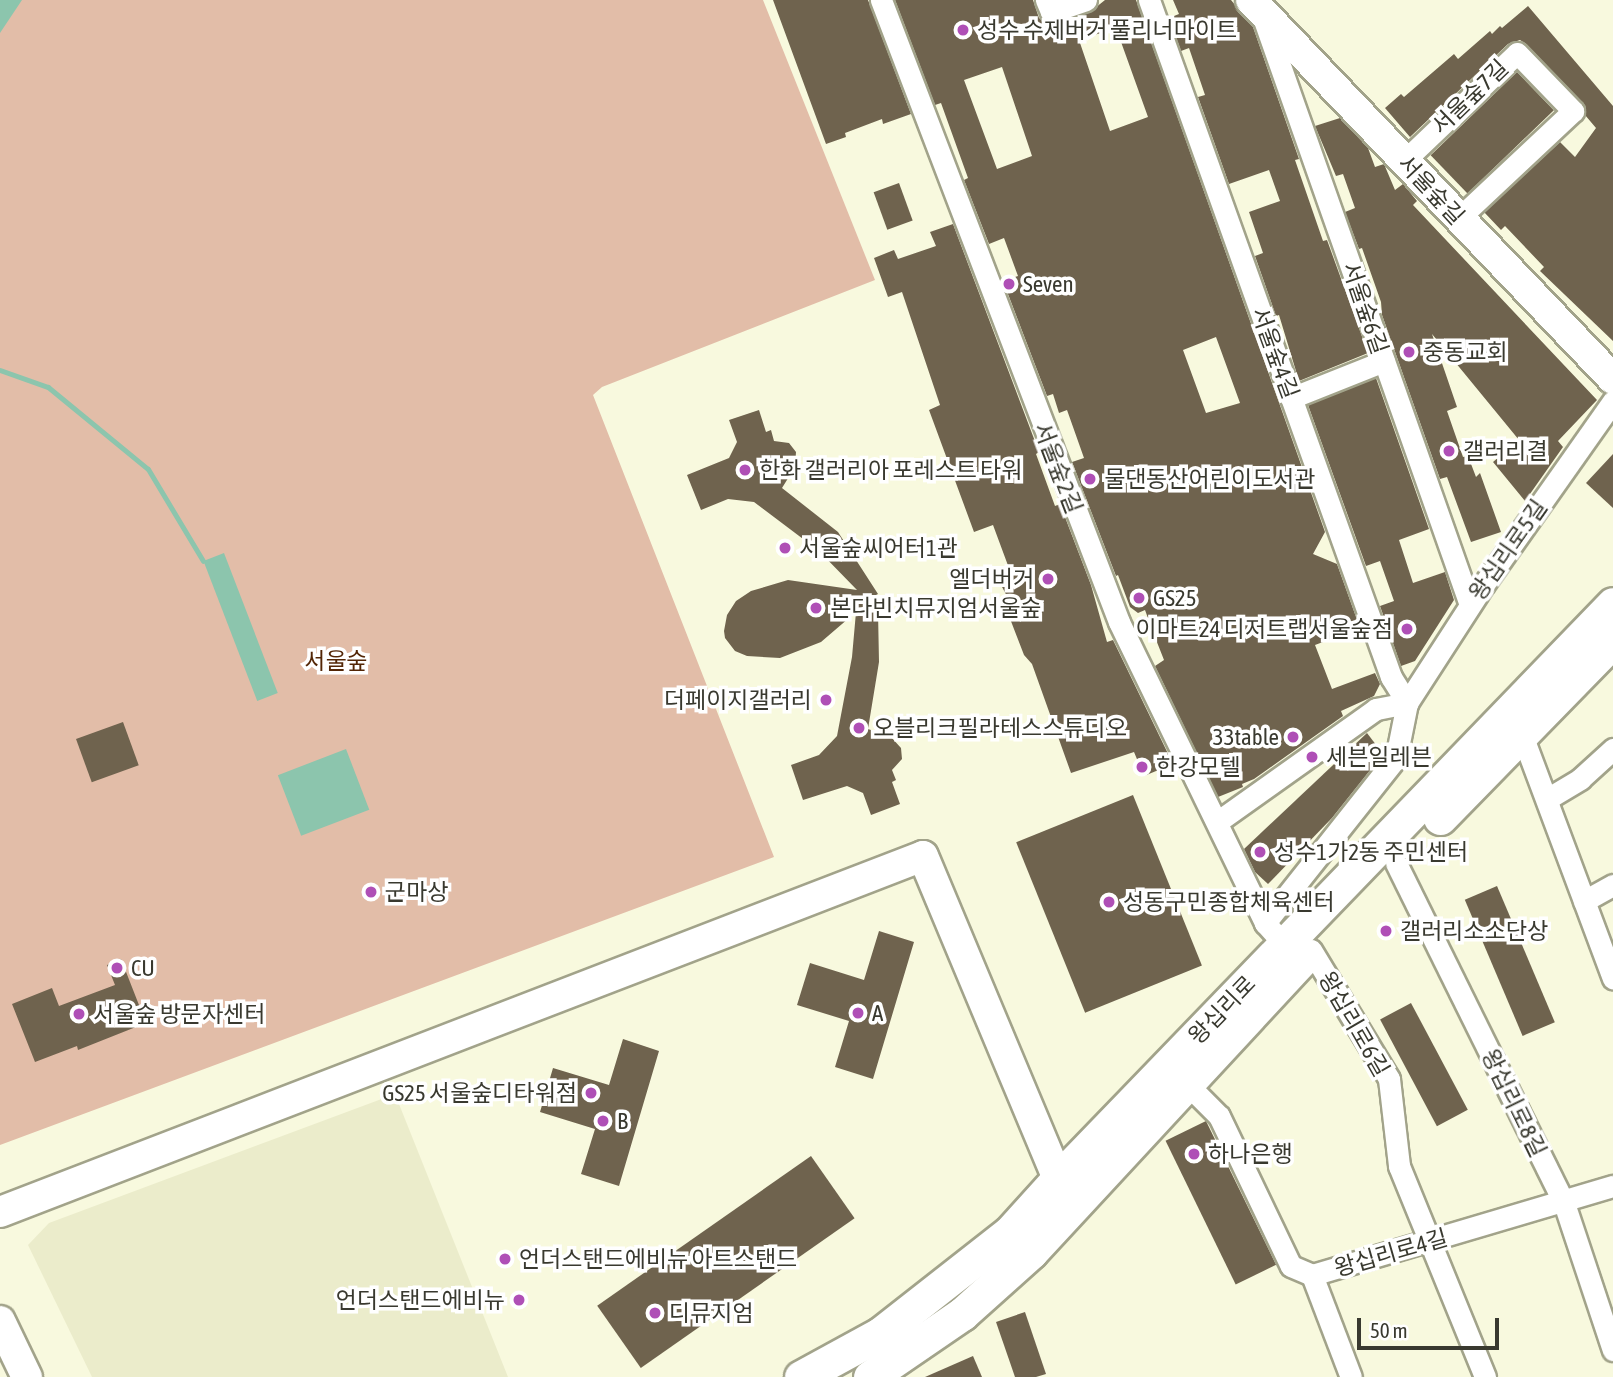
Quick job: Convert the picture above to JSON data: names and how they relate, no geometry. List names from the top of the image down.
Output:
{
  "streets": {
    "main road": ["왕십리로"],
    "street": [
      "서울숲7길",
      "서울숲길",
      "서울숲6길",
      "서울숲4길",
      "서울숲2길",
      "왕십리로5길",
      "왕십리로6길",
      "왕십리로8길",
      "왕십리로4길"
    ]
  },
  "crossings": [
    ["서울숲7길", "서울숲길"],
    ["서울숲길", "서울숲6길"],
    ["서울숲6길", "왕십리로5길"],
    ["서울숲4길", "왕십리로5길"],
    ["서울숲2길", "왕십리로5길"],
    ["서울숲2길", "왕십리로"],
    ["서울숲2길", "왕십리로6길"],
    ["왕십리로5길", "왕십리로"],
    ["왕십리로5길", "왕십리로6길"],
    ["왕십리로", "왕십리로6길"],
    ["왕십리로", "왕십리로8길"],
    ["왕십리로", "왕십리로4길"],
    ["왕십리로6길", "왕십리로4길"],
    ["왕십리로8길", "왕십리로4길"]
  ],
  "parks": ["서울숲"],
  "places": [
    "성수 수제버거 풀리너마이트",
    "Seven",
    "중동교회",
    "갤러리결",
    "한화 갤러리아 포레스트 타워",
    "물댄동산어린이도서관",
    "서울숲씨어터1관",
    "엘더버거",
    "GS25",
    "본다빈치뮤지엄서울숲",
    "이마트24 디저트랩서울숲점",
    "더페이지갤러리",
    "오블리크필라테스스튜디오",
    "33table",
    "세븐일레븐",
    "한강모텔",
    "성수1가2동 주민센터",
    "군마상",
    "성동구민종합체육센터",
    "갤러리소소단상",
    "CU",
    "A",
    "서울숲 방문자센터",
    "GS25 서울숲디타워점",
    "B",
    "하나은행",
    "언더스탠드에비뉴 아트스탠드",
    "언더스탠드에비뉴",
    "디뮤지엄"
  ],
  "scale_bar": "50 m"
}
